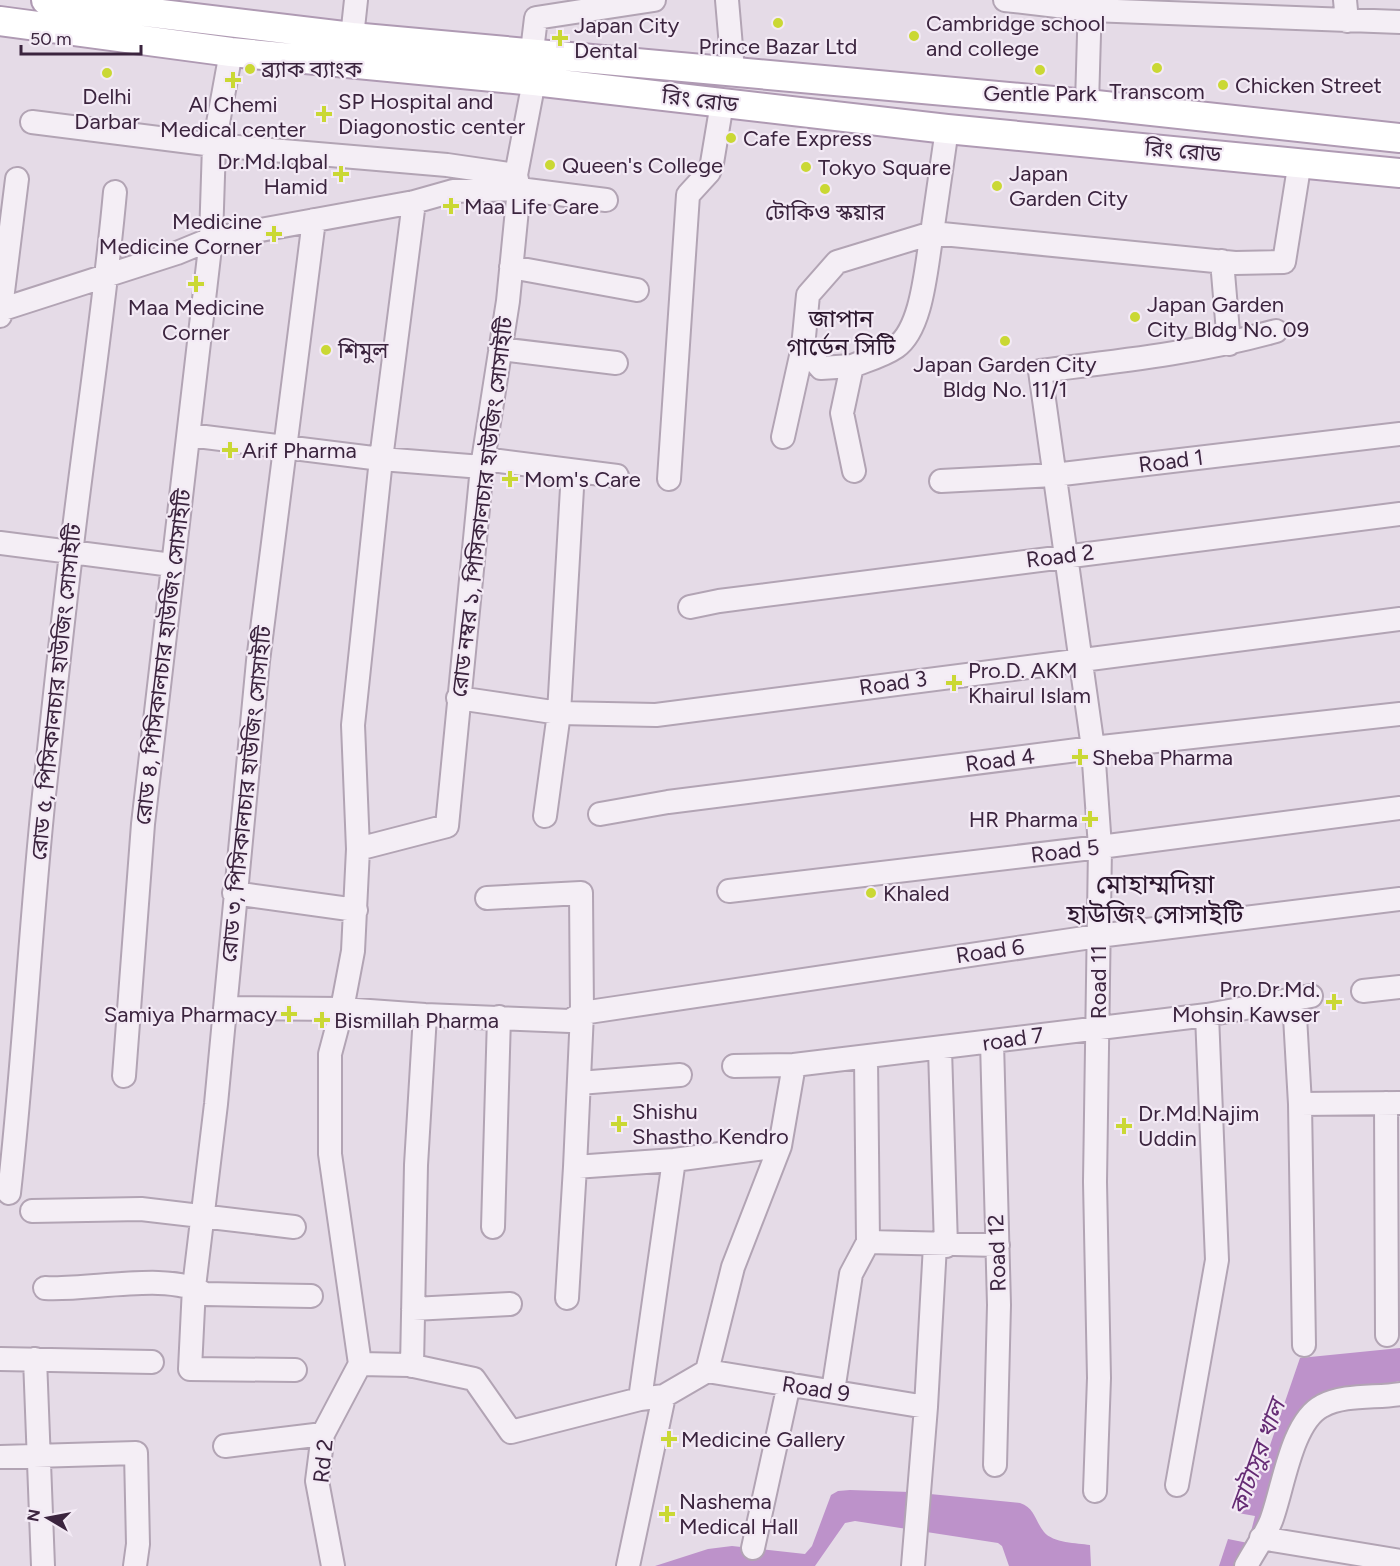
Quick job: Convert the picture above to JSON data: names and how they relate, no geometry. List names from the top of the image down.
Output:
{
  "streets": {
    "main road": ["রিং রোড"],
    "street": [
      "Road 1",
      "রোড নম্বর ১, পিসিকালচার হাউজিং সোসাইটি",
      "Road 2",
      "রোড ৪, পিসিকালচার হাউজিং সোসাইটি",
      "Road 3",
      "রোড ৫, পিসিকালচার হাউজিং সোসাইটি",
      "Road 4",
      "রোড ৩, পিসিকালচার হাউজিং সোসাইটি",
      "Road 5",
      "Road 6",
      "Road 11",
      "road 7",
      "Road 12",
      "Road 9",
      "Rd 2"
    ]
  },
  "crossings": [
    ["রিং রোড", "রোড নম্বর ১, পিসিকালচার হাউজিং সোসাইটি"],
    ["রিং রোড", "রোড ৪, পিসিকালচার হাউজিং সোসাইটি"],
    ["Road 1", "Road 11"],
    ["রোড নম্বর ১, পিসিকালচার হাউজিং সোসাইটি", "Road 3"],
    ["Road 2", "Road 11"],
    ["Road 3", "Road 11"],
    ["Road 4", "Road 11"],
    ["রোড ৩, পিসিকালচার হাউজিং সোসাইটি", "Road 6"],
    ["Road 5", "Road 11"],
    ["Road 6", "Road 11"],
    ["Road 11", "road 7"],
    ["road 7", "Road 12"]
  ],
  "districts": ["জাপান গার্ডেন সিটি", "মোহাম্মদিয়া হাউজিং সোসাইটি"],
  "water": ["কাটাসুর খাল"],
  "places": {
    "other": [
      "Prince Bazar Ltd",
      "Cambridge school and college",
      "Transcom",
      "ব্র্যাক ব্যাংক",
      "Gentle Park",
      "Delhi Darbar",
      "Chicken Street",
      "Cafe Express",
      "Queen's College",
      "Tokyo Square",
      "Japan Garden City",
      "টোকিও স্কয়ার",
      "Japan Garden City Bldg No. 09",
      "Japan Garden City Bldg No. 11/1",
      "শিমুল",
      "Khaled"
    ],
    "health": [
      "Japan City Dental",
      "Al Chemi Medical center",
      "SP Hospital and Diagonostic center",
      "Dr.Md.Iqbal Hamid",
      "Maa Life Care",
      "Medicine Medicine Corner",
      "Maa Medicine Corner",
      "Arif Pharma",
      "Mom's Care",
      "Pro.D. AKM Khairul Islam",
      "Sheba Pharma",
      "HR Pharma",
      "Pro.Dr.Md. Mohsin Kawser",
      "Samiya Pharmacy",
      "Bismillah Pharma",
      "Shishu Shastho Kendro",
      "Dr.Md.Najim Uddin",
      "Medicine Gallery",
      "Nashema Medical Hall"
    ]
  },
  "scale_bar": "50 m",
  "north": "left"
}
